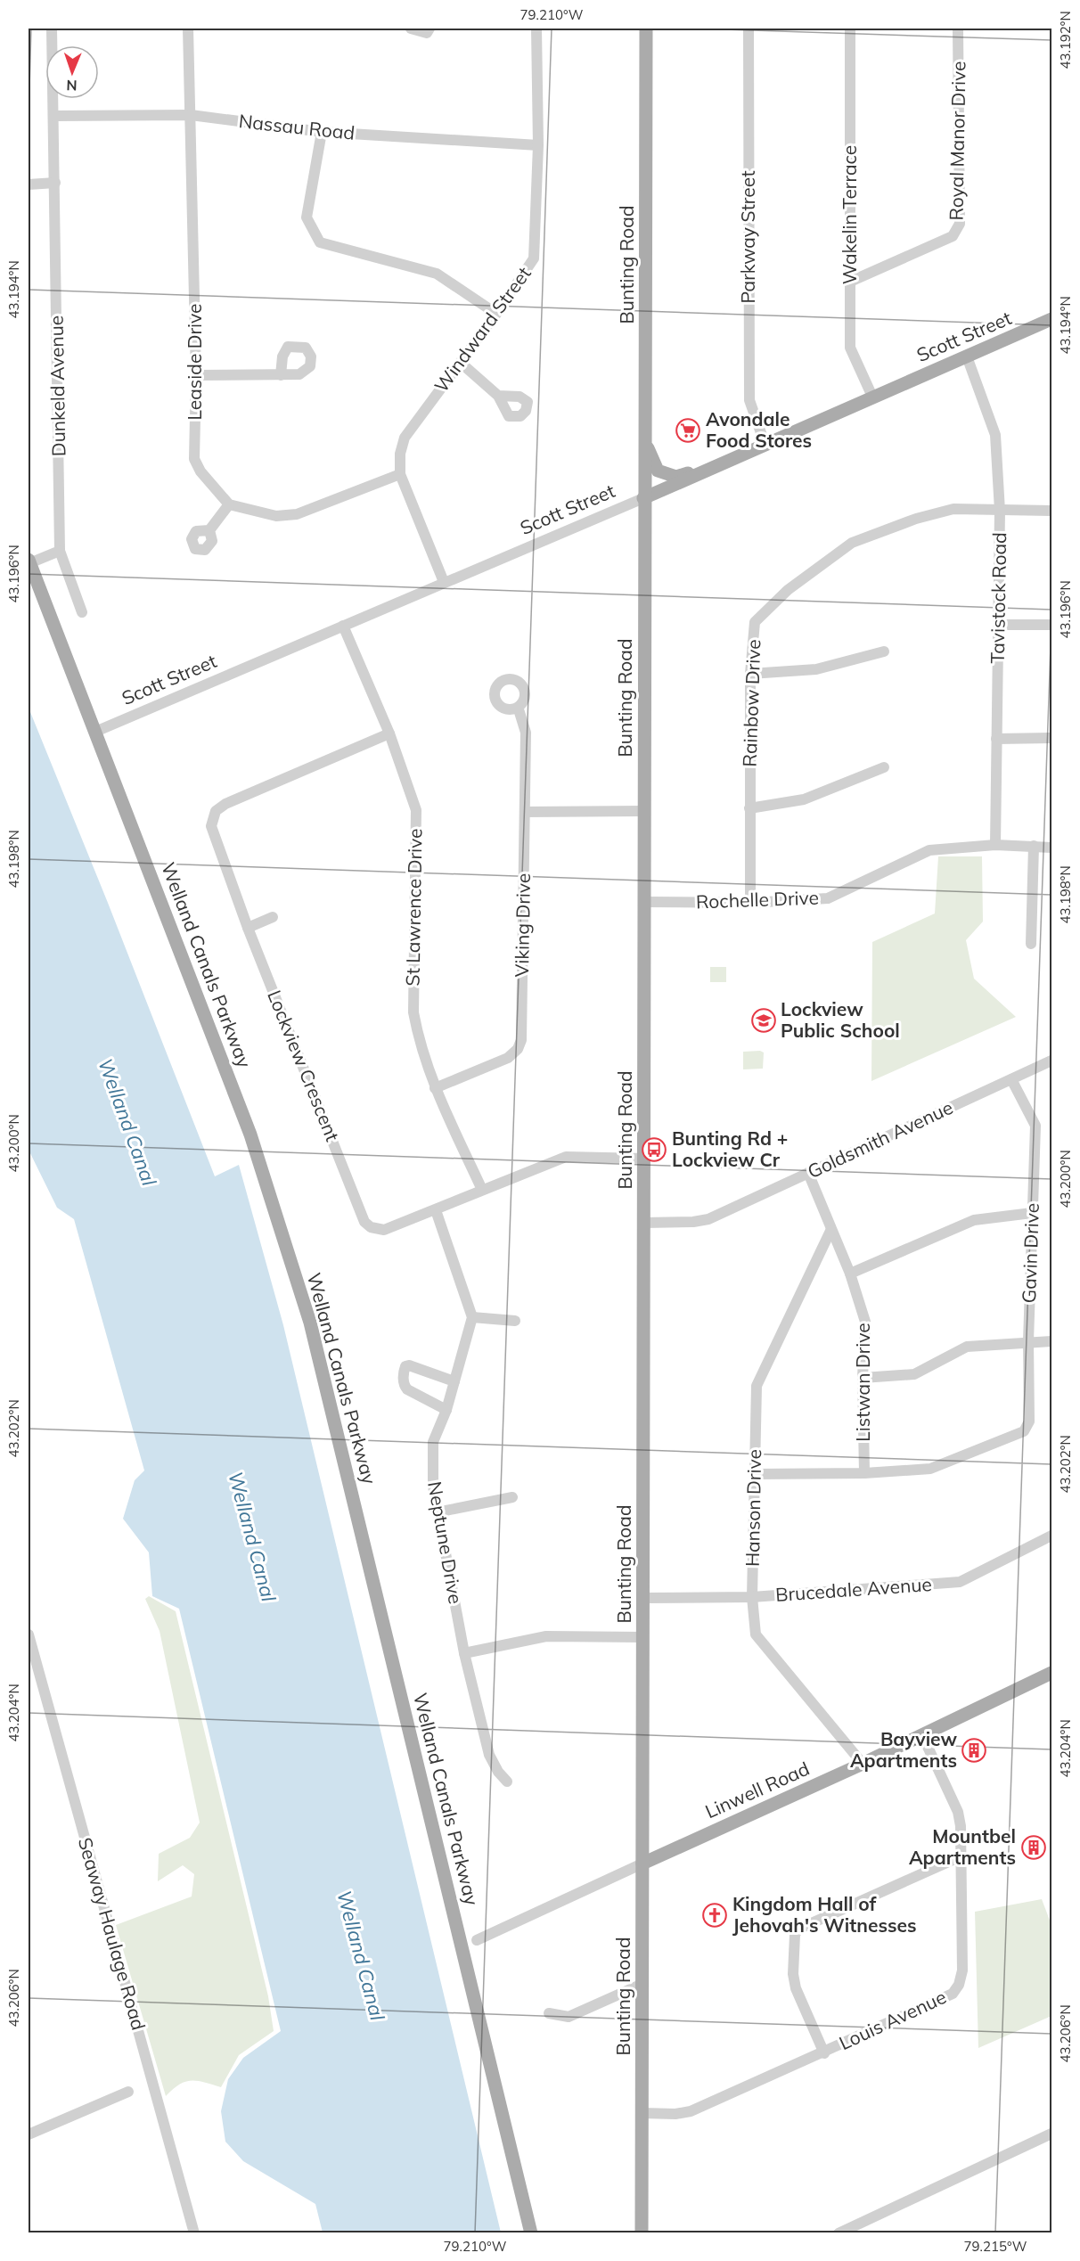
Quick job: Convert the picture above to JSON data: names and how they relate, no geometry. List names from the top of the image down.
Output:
{
  "streets": {
    "main road": [
      "Bunting Road",
      "Scott Street",
      "Welland Canals Parkway",
      "Linwell Road"
    ],
    "street": [
      "Nassau Road",
      "Royal Manor Drive",
      "Wakelin Terrace",
      "Parkway Street",
      "Windward Street",
      "Leaside Drive",
      "Dunkeld Avenue",
      "Tavistock Road",
      "Rainbow Drive",
      "Rochelle Drive",
      "St Lawrence Drive",
      "Viking Drive",
      "Lockview Crescent",
      "Goldsmith Avenue",
      "Gavin Drive",
      "Listwan Drive",
      "Hanson Drive",
      "Neptune Drive",
      "Brucedale Avenue",
      "Seaway Haulage Road",
      "Louis Avenue"
    ]
  },
  "crossings": [
    ["Nassau Road", "Windward Street"],
    ["Nassau Road", "Leaside Drive"],
    ["Nassau Road", "Dunkeld Avenue"],
    ["Royal Manor Drive", "Wakelin Terrace"],
    ["Wakelin Terrace", "Scott Street"],
    ["Parkway Street", "Scott Street"],
    ["Bunting Road", "Scott Street"],
    ["Bunting Road", "Rochelle Drive"],
    ["Bunting Road", "Lockview Crescent"],
    ["Bunting Road", "Goldsmith Avenue"],
    ["Bunting Road", "Brucedale Avenue"],
    ["Bunting Road", "Linwell Road"],
    ["Bunting Road", "Louis Avenue"],
    ["Windward Street", "Scott Street"],
    ["Scott Street", "Tavistock Road"],
    ["Scott Street", "St Lawrence Drive"],
    ["Scott Street", "Welland Canals Parkway"],
    ["Tavistock Road", "Rainbow Drive"],
    ["Tavistock Road", "Rochelle Drive"],
    ["Rainbow Drive", "Rochelle Drive"],
    ["St Lawrence Drive", "Viking Drive"],
    ["St Lawrence Drive", "Lockview Crescent"],
    ["Goldsmith Avenue", "Gavin Drive"],
    ["Goldsmith Avenue", "Listwan Drive"],
    ["Gavin Drive", "Listwan Drive"],
    ["Listwan Drive", "Hanson Drive"],
    ["Hanson Drive", "Brucedale Avenue"],
    ["Hanson Drive", "Linwell Road"],
    ["Linwell Road", "Louis Avenue"]
  ],
  "water": ["Welland Canal"],
  "places": {
    "supermarket": ["Avondale Food Stores"],
    "school or university": ["Lockview Public School"],
    "bus stop": ["Bunting Rd + Lockview Cr"],
    "building": ["Bayview Apartments", "Mountbel Apartments"],
    "church": ["Kingdom Hall of Jehovah's Witnesses"]
  },
  "north": "bottom",
  "coordinates": [
    "79.210°W",
    "43.192°N",
    "43.194°N",
    "43.196°N",
    "43.198°N",
    "43.200°N",
    "43.202°N",
    "43.204°N",
    "43.206°N",
    "79.215°W"
  ]
}
